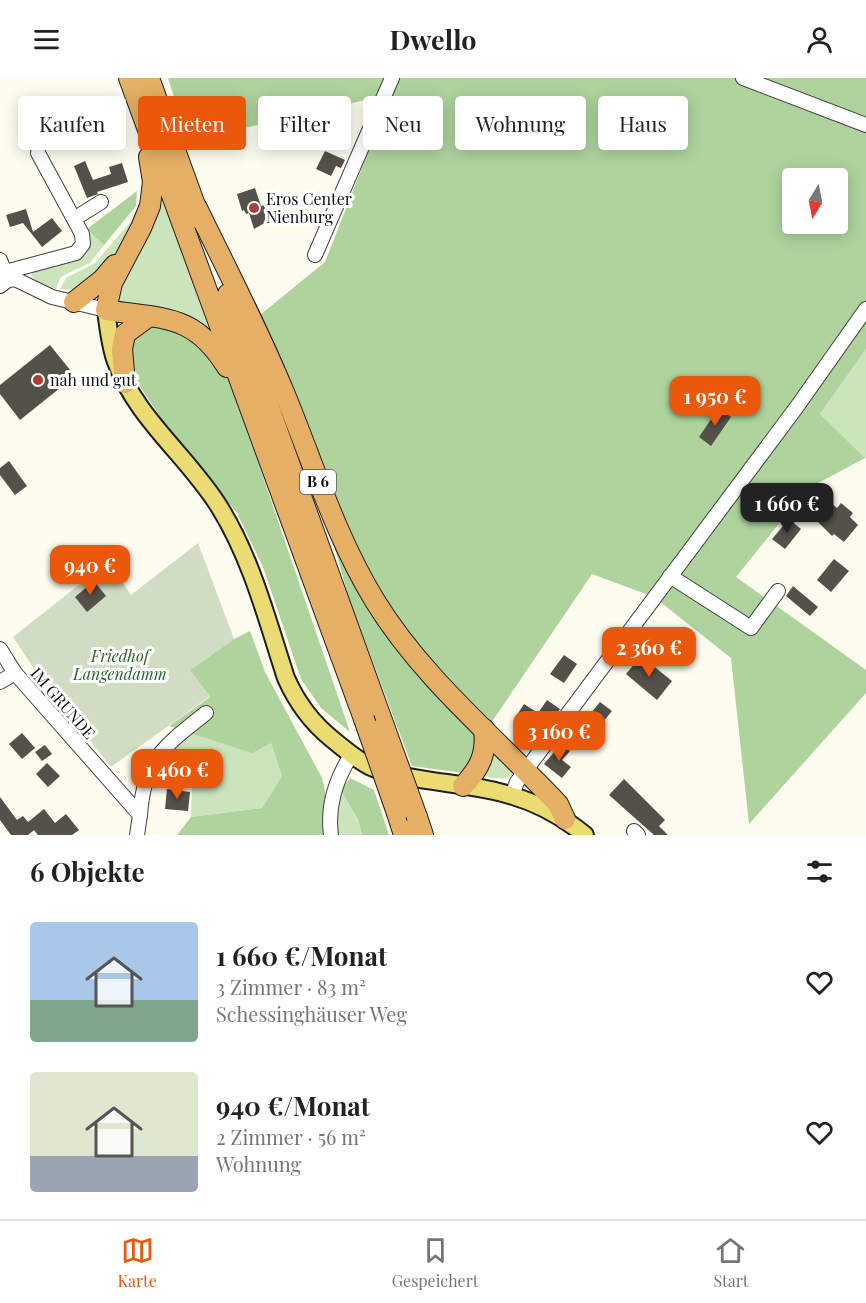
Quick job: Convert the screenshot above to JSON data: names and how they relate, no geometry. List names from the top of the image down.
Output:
{
  "streets": {
    "highway": ["B 6"],
    "street": ["IM GRUNDE"]
  },
  "parks": ["Friedhof Langendamm"],
  "places": ["Eros Center Nienburg", "nah und gut"],
  "north": "bottom",
  "page": {
    "header": "Dwello",
    "chip": [
      "Kaufen",
      "Mieten",
      "Filter",
      "Neu",
      "Wohnung",
      "Haus"
    ],
    "price": [
      "1 950 €",
      "1 660 €",
      "940 €",
      "2 360 €",
      "3 160 €",
      "1 460 €"
    ],
    "heading": "6 Objekte",
    "list": [
      {
        "name": "1 660 €/Monat",
        "note": "3 Zimmer · 83 m² · Schessinghäuser Weg"
      },
      {
        "name": "940 €/Monat",
        "note": "2 Zimmer · 56 m² · Wohnung"
      }
    ],
    "tabs": ["Karte", "Gespeichert", "Start"]
  }
}
